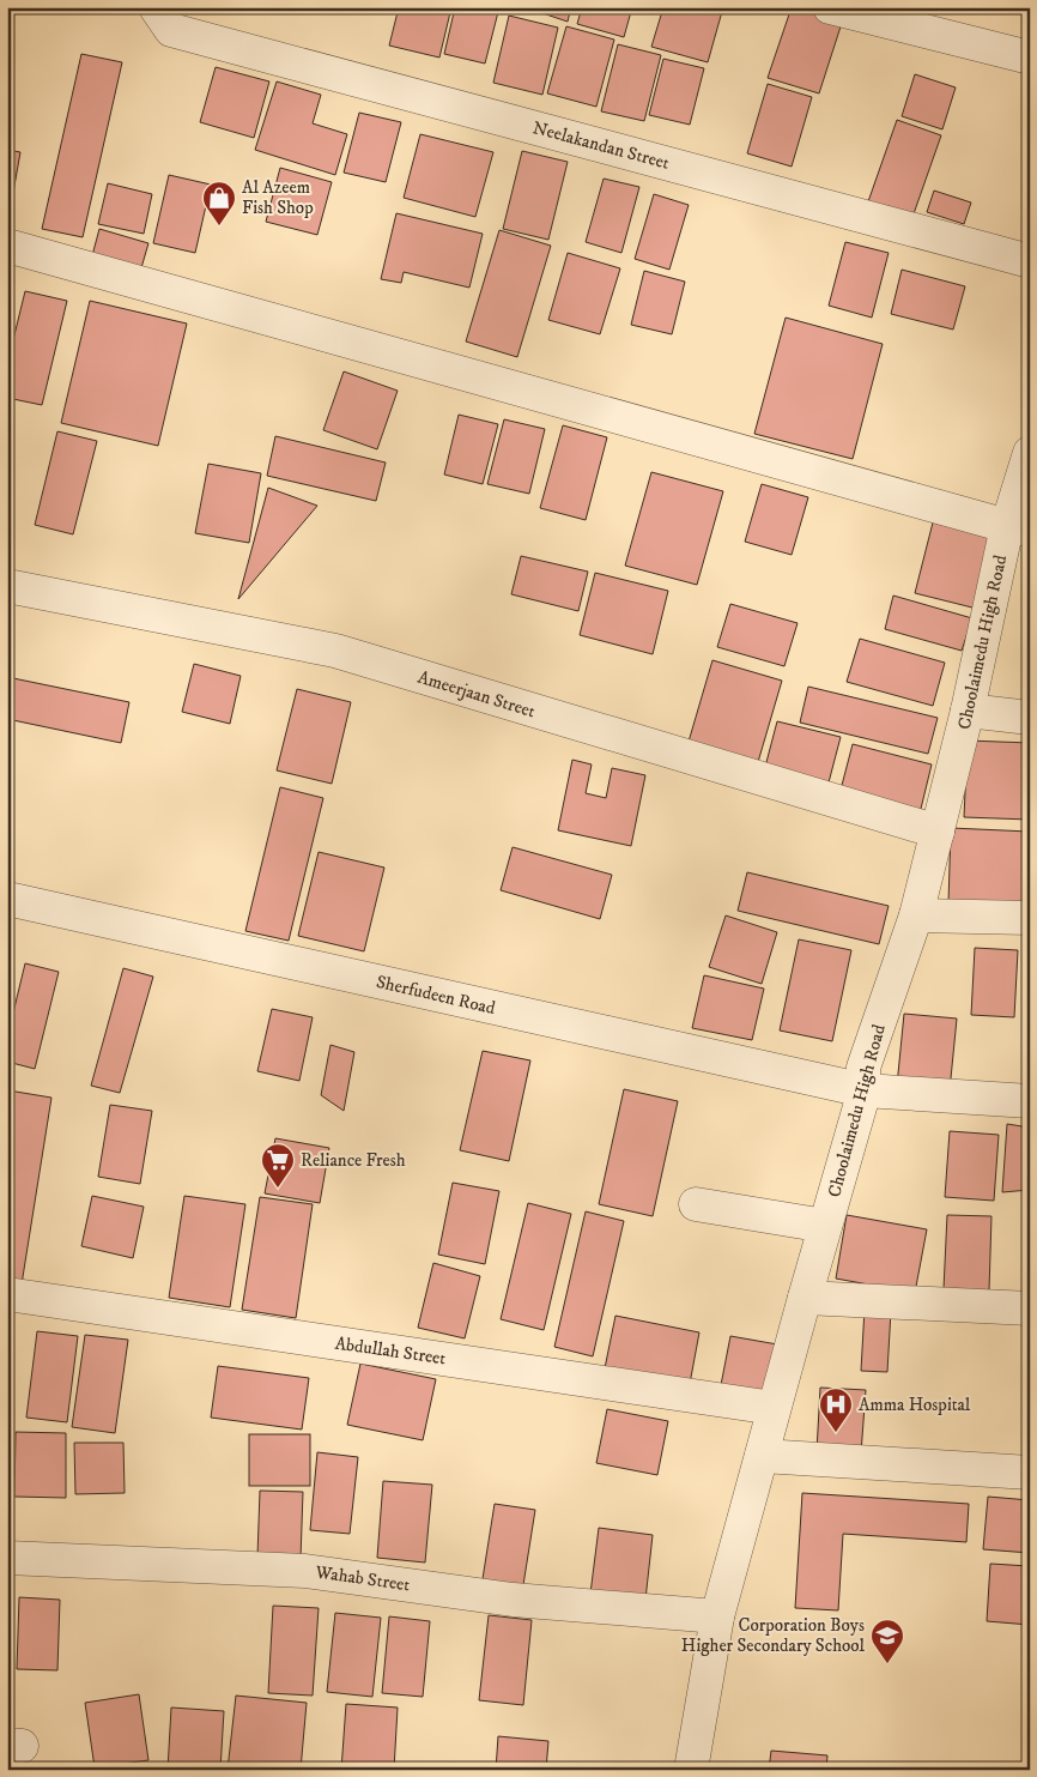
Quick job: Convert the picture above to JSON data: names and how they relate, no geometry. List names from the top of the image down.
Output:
{
  "streets": {
    "street": [
      "Neelakandan Street",
      "Choolaimedu High Road",
      "Ameerjaan Street",
      "Sherfudeen Road",
      "Abdullah Street",
      "Wahab Street"
    ]
  },
  "crossings": [
    ["Choolaimedu High Road", "Ameerjaan Street"],
    ["Choolaimedu High Road", "Sherfudeen Road"],
    ["Choolaimedu High Road", "Abdullah Street"],
    ["Choolaimedu High Road", "Wahab Street"]
  ],
  "places": {
    "shop": ["Al Azeem Fish Shop"],
    "supermarket": ["Reliance Fresh"],
    "hospital": ["Amma Hospital"],
    "school or university": ["Corporation Boys Higher Secondary School"]
  }
}
